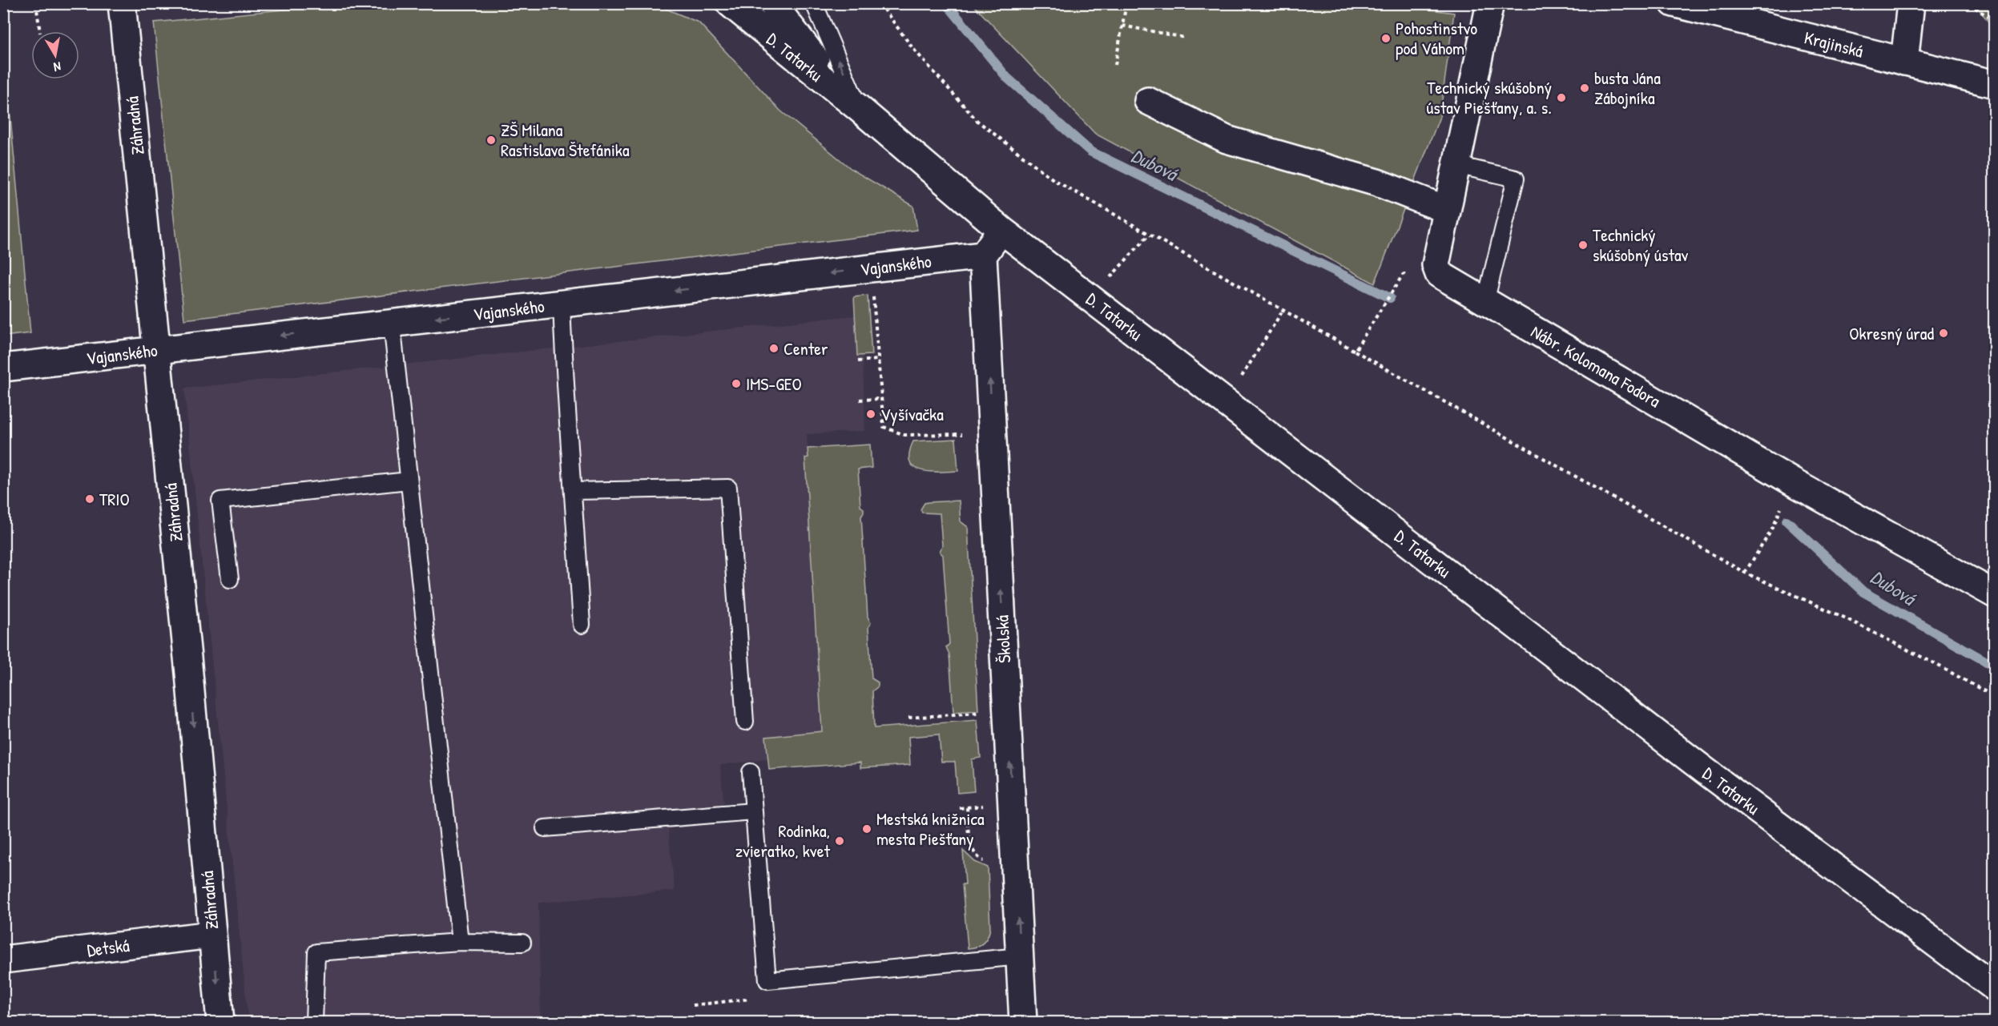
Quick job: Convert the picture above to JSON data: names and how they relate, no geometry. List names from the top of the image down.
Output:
{
  "streets": {
    "street": [
      "Krajinská",
      "D. Tatarku",
      "Záhradná",
      "Vajanského",
      "Nábr. Kolomana Fodora",
      "Školská",
      "Detská"
    ]
  },
  "crossings": [
    ["Záhradná", "Vajanského"],
    ["Záhradná", "Detská"],
    ["Vajanského", "Školská"]
  ],
  "one_way": ["Záhradná", "Vajanského", "Školská"],
  "water": ["Dubová"],
  "places": [
    "Pohostinstvo pod Váhom",
    "busta Jána Zábojníka",
    "Technický skúšobný ústav Piešťany, a. s.",
    "ZŠ Milana Rastislava Štefánika",
    "Technický skúšobný ústav",
    "Okresný úrad",
    "Center",
    "IMS-GEO",
    "Vyšívačka",
    "TRIO",
    "Mestská knižnica mesta Piešťany",
    "Rodinka, zvieratko, kvet"
  ],
  "north": "bottom"
}
